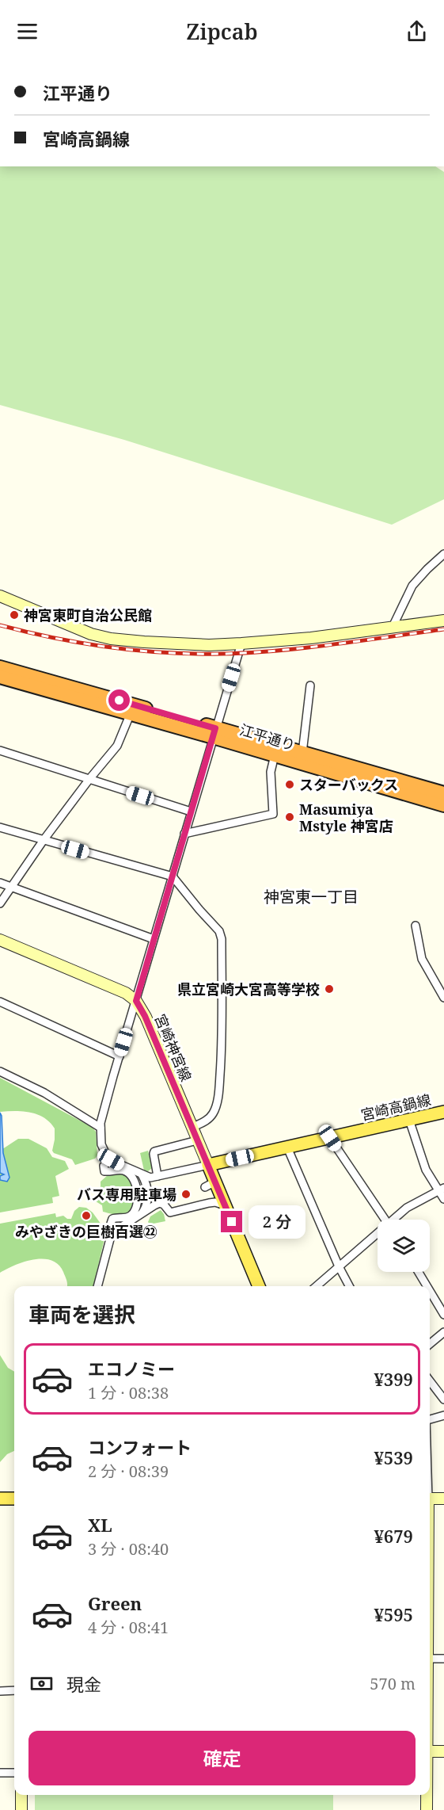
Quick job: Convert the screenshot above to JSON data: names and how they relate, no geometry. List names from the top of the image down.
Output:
{
  "streets": {
    "highway": ["江平通り"],
    "main road": ["宮崎高鍋線"],
    "street": ["宮崎神宮線"]
  },
  "crossings": [
    ["宮崎神宮線", "宮崎高鍋線"]
  ],
  "districts": ["神宮東一丁目"],
  "places": [
    "神宮東町自治公民館",
    "スターバックス",
    "Masumiya Mstyle 神宮店",
    "県立宮崎大宮高等学校",
    "バス専用駐車場",
    "みやざきの巨樹百選㉒"
  ],
  "page": {
    "header": "Zipcab",
    "banner": ["江平通り", "宮崎高鍋線"],
    "bubble": "2 分",
    "heading": "車両を選択",
    "list": [
      {
        "name": "エコノミー",
        "note": "1 分 · 08:38",
        "value": "¥399"
      },
      {
        "name": "コンフォート",
        "note": "2 分 · 08:39",
        "value": "¥539"
      },
      {
        "name": "XL",
        "note": "3 分 · 08:40",
        "value": "¥679"
      },
      {
        "name": "Green",
        "note": "4 分 · 08:41",
        "value": "¥595"
      }
    ],
    "pay": ["現金", "570 m"],
    "buttons": "確定"
  }
}
